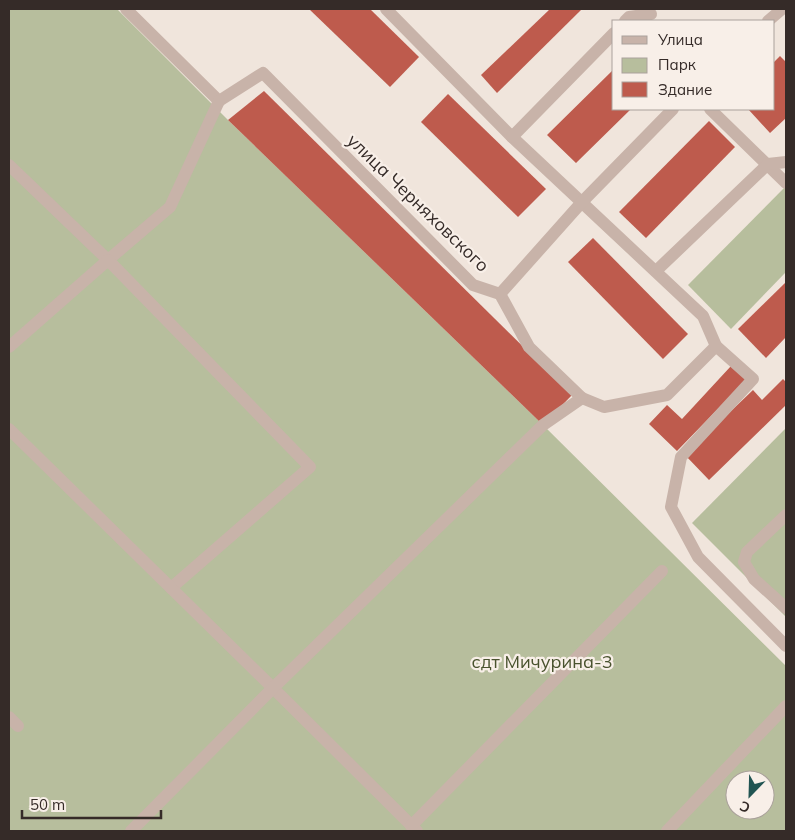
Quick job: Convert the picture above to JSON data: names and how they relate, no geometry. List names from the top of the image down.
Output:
{
  "streets": {
    "street": ["улица Черняховского"]
  },
  "parks": ["сдт Мичурина-3"],
  "legend": ["Улица", "Парк", "Здание"],
  "scale_bar": "50 m",
  "north": "bottom left"
}
